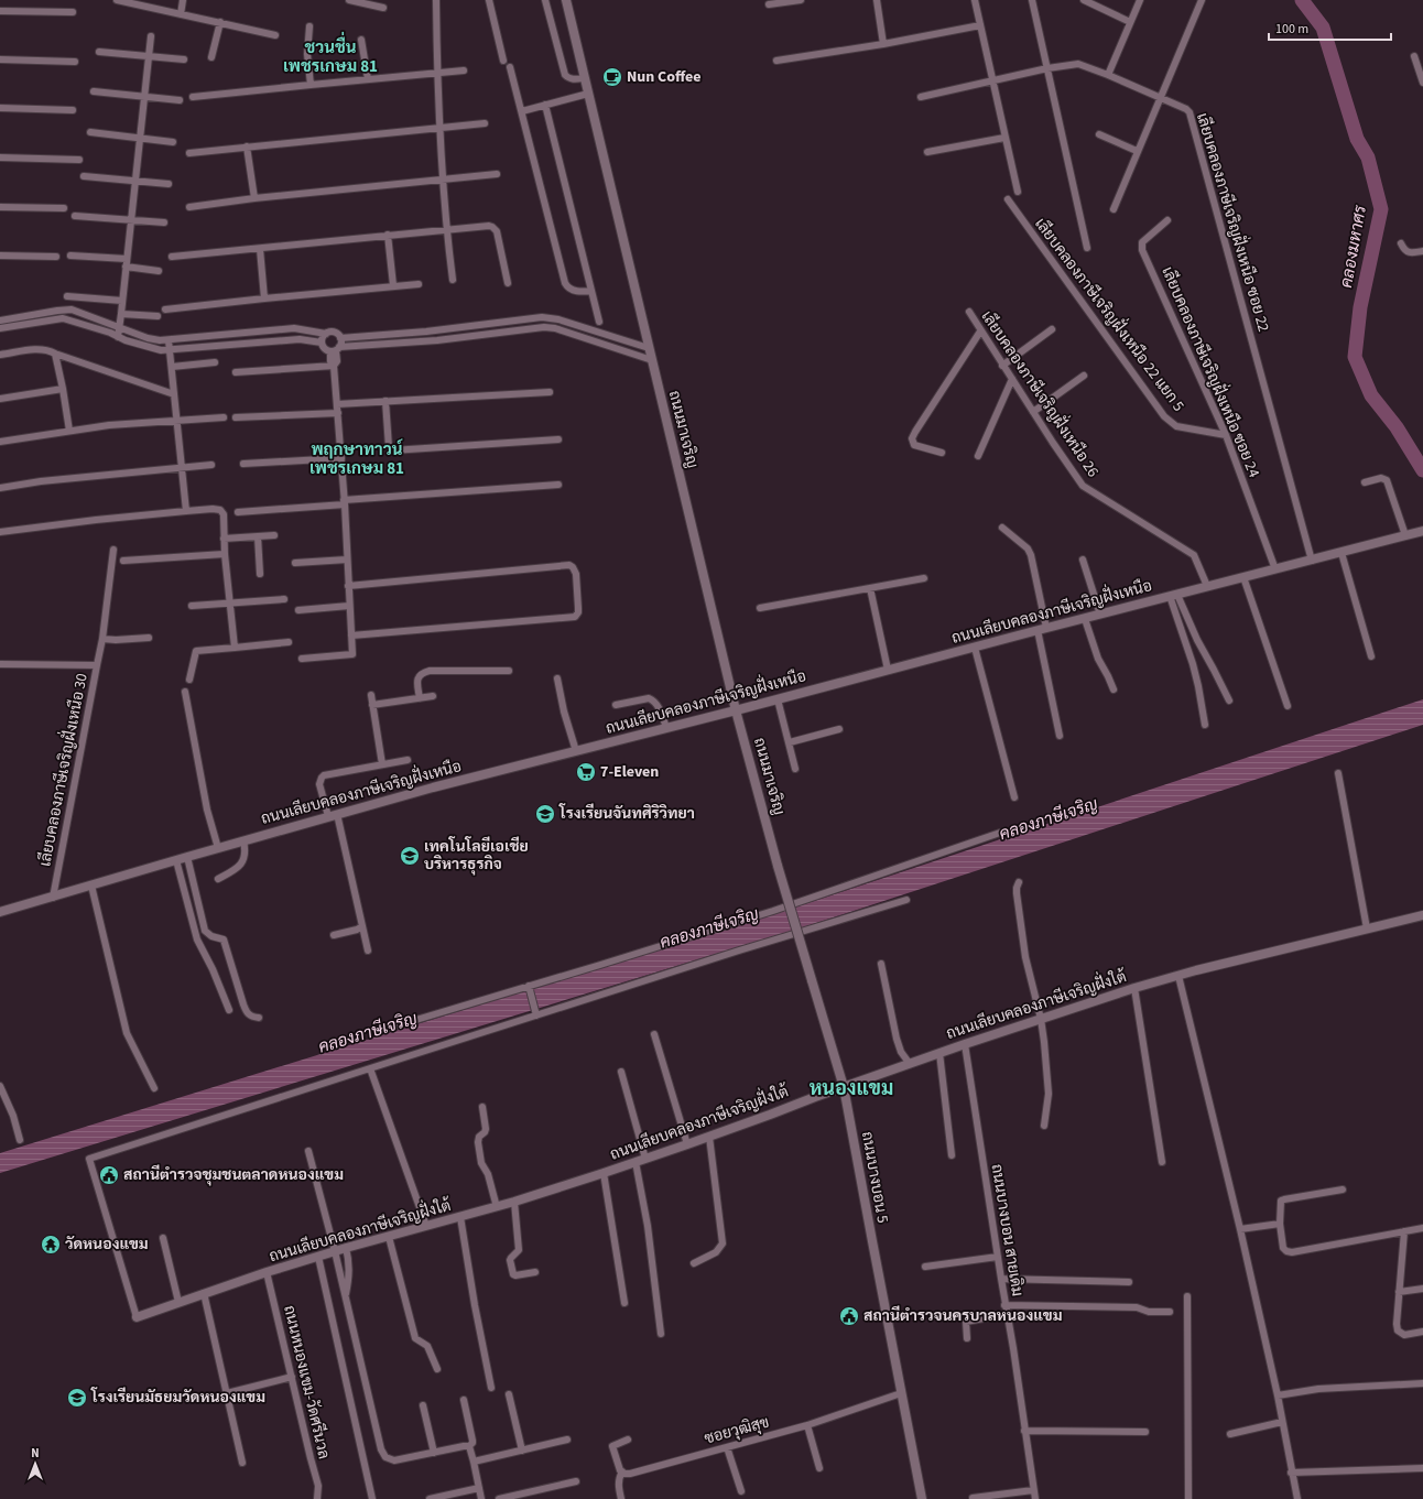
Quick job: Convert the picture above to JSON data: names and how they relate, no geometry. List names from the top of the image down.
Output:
{
  "streets": {
    "main road": [
      "ถนนมาเจริญ",
      "ถนนเลียบคลองภาษีเจริญฝั่งเหนือ",
      "ถนนเลียบคลองภาษีเจริญฝั่งใต้",
      "ถนนบางบอน 5"
    ],
    "street": [
      "เลียบคลองภาษีเจริญฝั่งเหนือ ซอย 22",
      "เลียบคลองภาษีเจริญฝั่งเหนือ 22 แยก 5",
      "เลียบคลองภาษีเจริญฝั่งเหนือ ซอย 24",
      "เลียบคลองภาษีเจริญฝั่งเหนือ 26",
      "เลียบคลองภาษีเจริญฝั่งเหนือ 30",
      "ถนนบางบอน สายเดิม",
      "ถนนหนองแขม-วัดศรีนวล",
      "ซอยวุฒิสุข"
    ]
  },
  "crossings": [
    ["เลียบคลองภาษีเจริญฝั่งเหนือ ซอย 22", "ถนนเลียบคลองภาษีเจริญฝั่งเหนือ"],
    ["เลียบคลองภาษีเจริญฝั่งเหนือ 22 แยก 5", "เลียบคลองภาษีเจริญฝั่งเหนือ ซอย 24"],
    ["เลียบคลองภาษีเจริญฝั่งเหนือ ซอย 24", "ถนนเลียบคลองภาษีเจริญฝั่งเหนือ"],
    ["เลียบคลองภาษีเจริญฝั่งเหนือ 26", "ถนนเลียบคลองภาษีเจริญฝั่งเหนือ"],
    ["ถนนมาเจริญ", "ถนนเลียบคลองภาษีเจริญฝั่งเหนือ"],
    ["ถนนมาเจริญ", "ถนนบางบอน 5"],
    ["ถนนเลียบคลองภาษีเจริญฝั่งเหนือ", "เลียบคลองภาษีเจริญฝั่งเหนือ 30"],
    ["ถนนเลียบคลองภาษีเจริญฝั่งใต้", "ถนนบางบอน 5"],
    ["ถนนเลียบคลองภาษีเจริญฝั่งใต้", "ถนนบางบอน สายเดิม"],
    ["ถนนเลียบคลองภาษีเจริญฝั่งใต้", "ถนนหนองแขม-วัดศรีนวล"],
    ["ถนนบางบอน 5", "ซอยวุฒิสุข"]
  ],
  "districts": ["ชวนชื่น เพชรเกษม 81", "พฤกษาทาวน์ เพชรเกษม 81", "หนองแขม"],
  "water": ["คลองมหาศร", "คลองภาษีเจริญ"],
  "places": {
    "cafe": ["Nun Coffee"],
    "supermarket": ["7-Eleven"],
    "school or university": ["โรงเรียนจันทศิริวิทยา", "เทคโนโลยีเอเชีย บริหารธุรกิจ", "โรงเรียนมัธยมวัดหนองแขม"],
    "public building": ["สถานีตำรวจชุมชนตลาดหนองแขม", "สถานีตำรวจนครบาลหนองแขม"],
    "temple": ["วัดหนองแขม"]
  },
  "scale_bar": "100 m",
  "north": "top"
}
